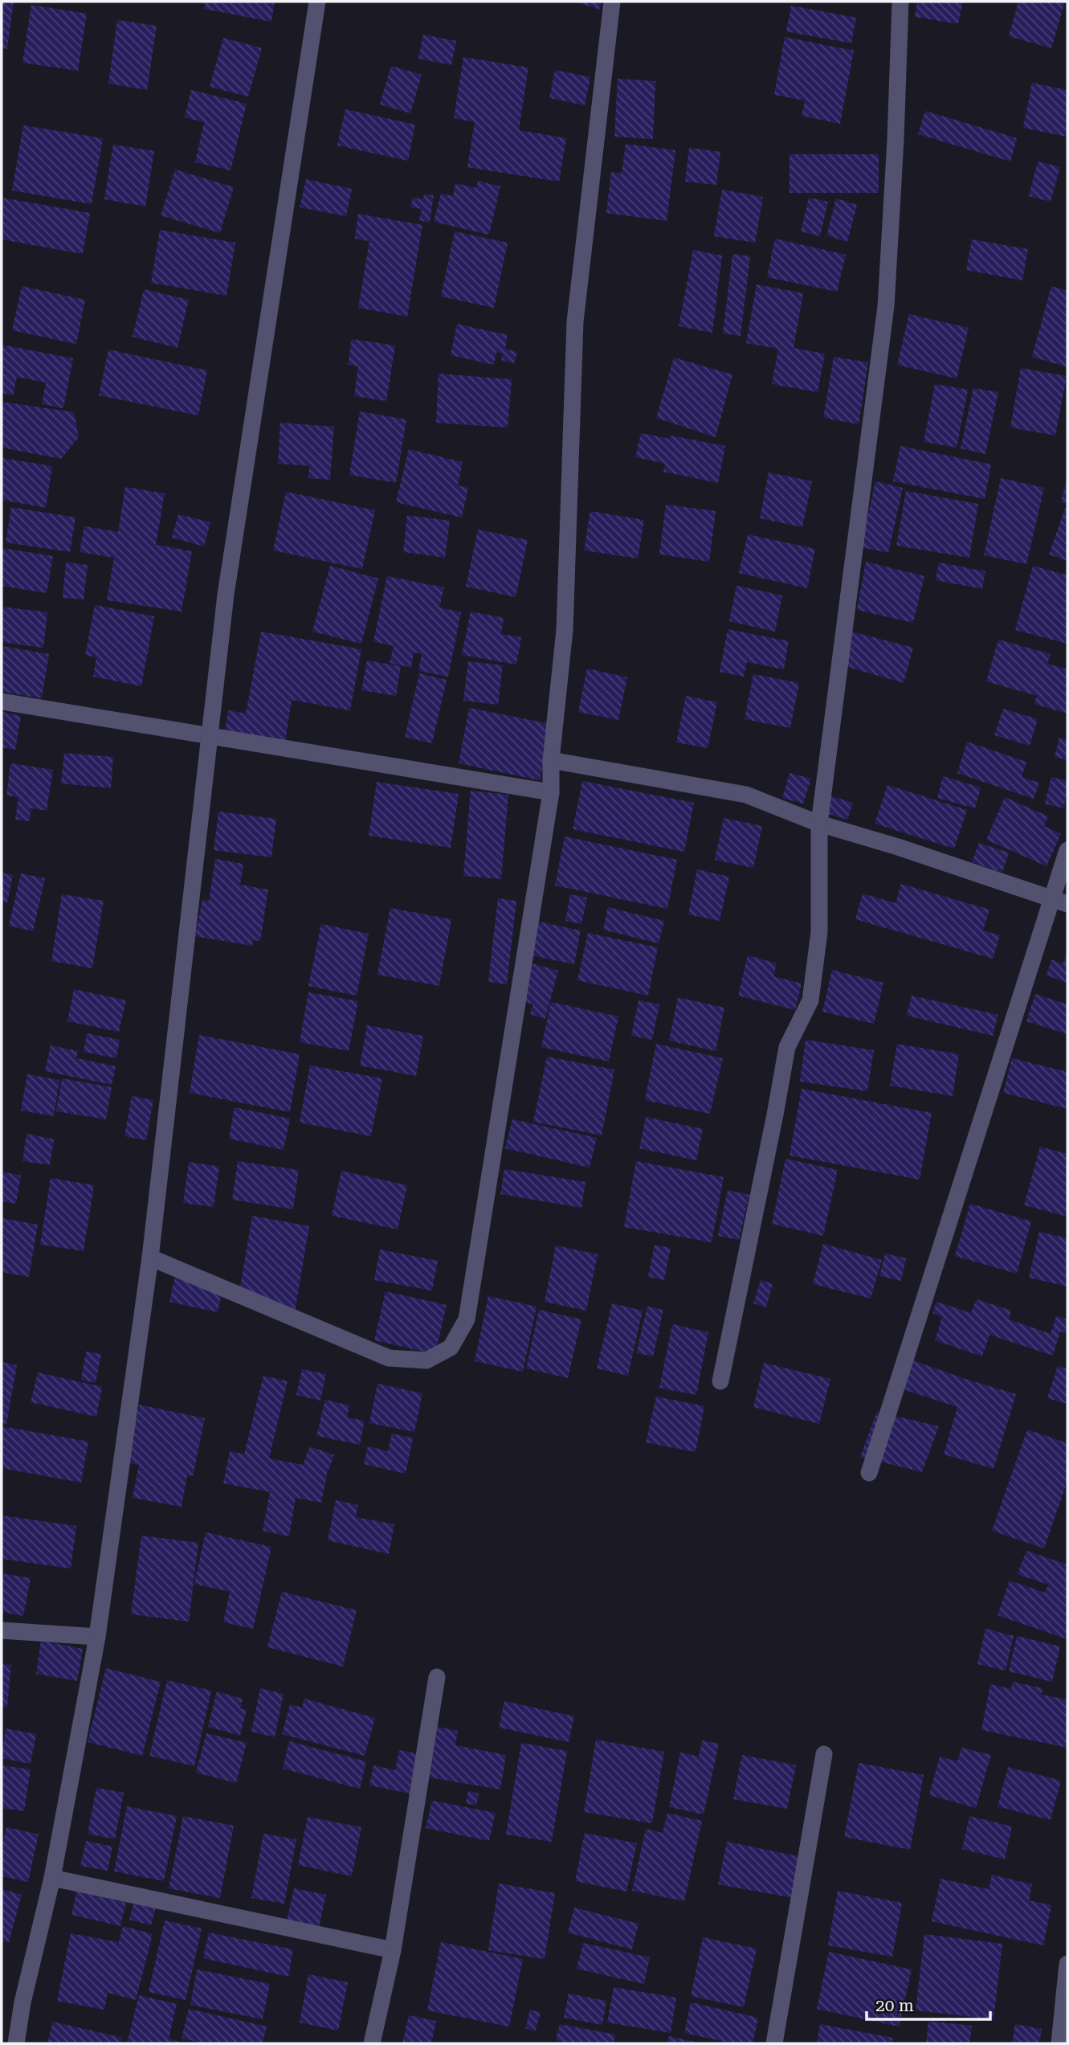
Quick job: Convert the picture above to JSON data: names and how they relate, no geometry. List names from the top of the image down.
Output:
{
  "scale_bar": "20 m"
}
